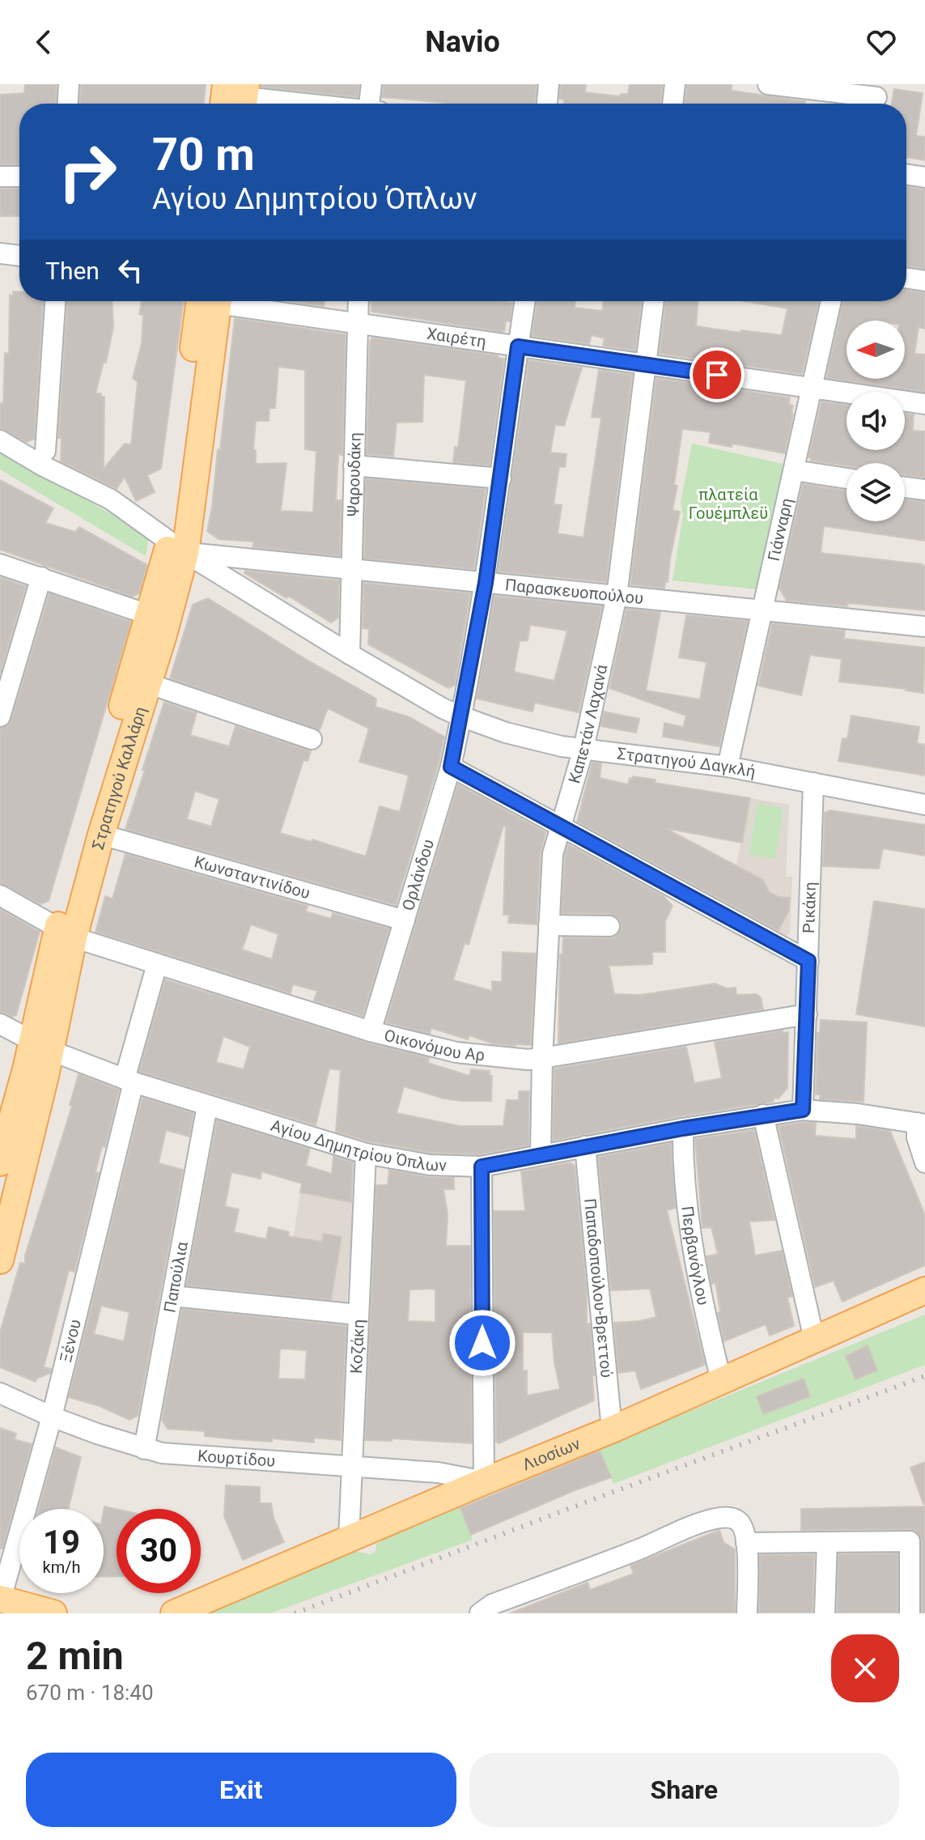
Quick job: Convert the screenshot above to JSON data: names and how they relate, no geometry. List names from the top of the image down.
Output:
{
  "streets": {
    "main road": ["Στρατηγού Καλλάρη", "Λιοσίων"],
    "street": [
      "Χαιρέτη",
      "Ψαρουδάκη",
      "Γιάνναρη",
      "Παρασκευοπούλου",
      "Καπετάν Λαχανά",
      "Στρατηγού Δαγκλή",
      "Ορλάνδου",
      "Κωνσταντινίδου",
      "Ρικάκη",
      "Οικονόμου Αρ",
      "Αγίου Δημητρίου Όπλων",
      "Περβανόγλου",
      "Παπούλια",
      "Παπαδοπούλου-Βρεττού",
      "Ξένου",
      "Κοζάκη",
      "Κουρτίδου"
    ]
  },
  "crossings": [
    ["Χαιρέτη", "Ψαρουδάκη"],
    ["Χαιρέτη", "Γιάνναρη"],
    ["Χαιρέτη", "Καπετάν Λαχανά"],
    ["Χαιρέτη", "Ορλάνδου"],
    ["Ψαρουδάκη", "Παρασκευοπούλου"],
    ["Ψαρουδάκη", "Στρατηγού Δαγκλή"],
    ["Γιάνναρη", "Παρασκευοπούλου"],
    ["Γιάνναρη", "Στρατηγού Δαγκλή"],
    ["Παρασκευοπούλου", "Καπετάν Λαχανά"],
    ["Παρασκευοπούλου", "Στρατηγού Δαγκλή"],
    ["Παρασκευοπούλου", "Στρατηγού Καλλάρη"],
    ["Παρασκευοπούλου", "Ορλάνδου"],
    ["Καπετάν Λαχανά", "Στρατηγού Δαγκλή"],
    ["Καπετάν Λαχανά", "Οικονόμου Αρ"],
    ["Καπετάν Λαχανά", "Αγίου Δημητρίου Όπλων"],
    ["Στρατηγού Δαγκλή", "Στρατηγού Καλλάρη"],
    ["Στρατηγού Δαγκλή", "Ορλάνδου"],
    ["Στρατηγού Δαγκλή", "Ρικάκη"],
    ["Στρατηγού Καλλάρη", "Κωνσταντινίδου"],
    ["Στρατηγού Καλλάρη", "Οικονόμου Αρ"],
    ["Στρατηγού Καλλάρη", "Αγίου Δημητρίου Όπλων"],
    ["Ορλάνδου", "Κωνσταντινίδου"],
    ["Ορλάνδου", "Οικονόμου Αρ"],
    ["Ρικάκη", "Οικονόμου Αρ"],
    ["Ρικάκη", "Αγίου Δημητρίου Όπλων"],
    ["Οικονόμου Αρ", "Ξένου"],
    ["Αγίου Δημητρίου Όπλων", "Περβανόγλου"],
    ["Αγίου Δημητρίου Όπλων", "Παπούλια"],
    ["Αγίου Δημητρίου Όπλων", "Παπαδοπούλου-Βρεττού"],
    ["Αγίου Δημητρίου Όπλων", "Ξένου"],
    ["Αγίου Δημητρίου Όπλων", "Κοζάκη"],
    ["Περβανόγλου", "Λιοσίων"],
    ["Παπούλια", "Κουρτίδου"],
    ["Παπαδοπούλου-Βρεττού", "Λιοσίων"],
    ["Ξένου", "Κουρτίδου"],
    ["Κοζάκη", "Λιοσίων"],
    ["Κοζάκη", "Κουρτίδου"],
    ["Λιοσίων", "Κουρτίδου"]
  ],
  "parks": ["πλατεία Γουέμπλεϋ"],
  "north": "left",
  "page": {
    "header": "Navio",
    "turn": ["70 m", "Αγίου Δημητρίου Όπλων"],
    "then": "Then",
    "speed": "19 km/h",
    "limit": "30",
    "heading": ["2 min", "670 m · 18:40"],
    "buttons": ["Exit", "Share"]
  }
}
